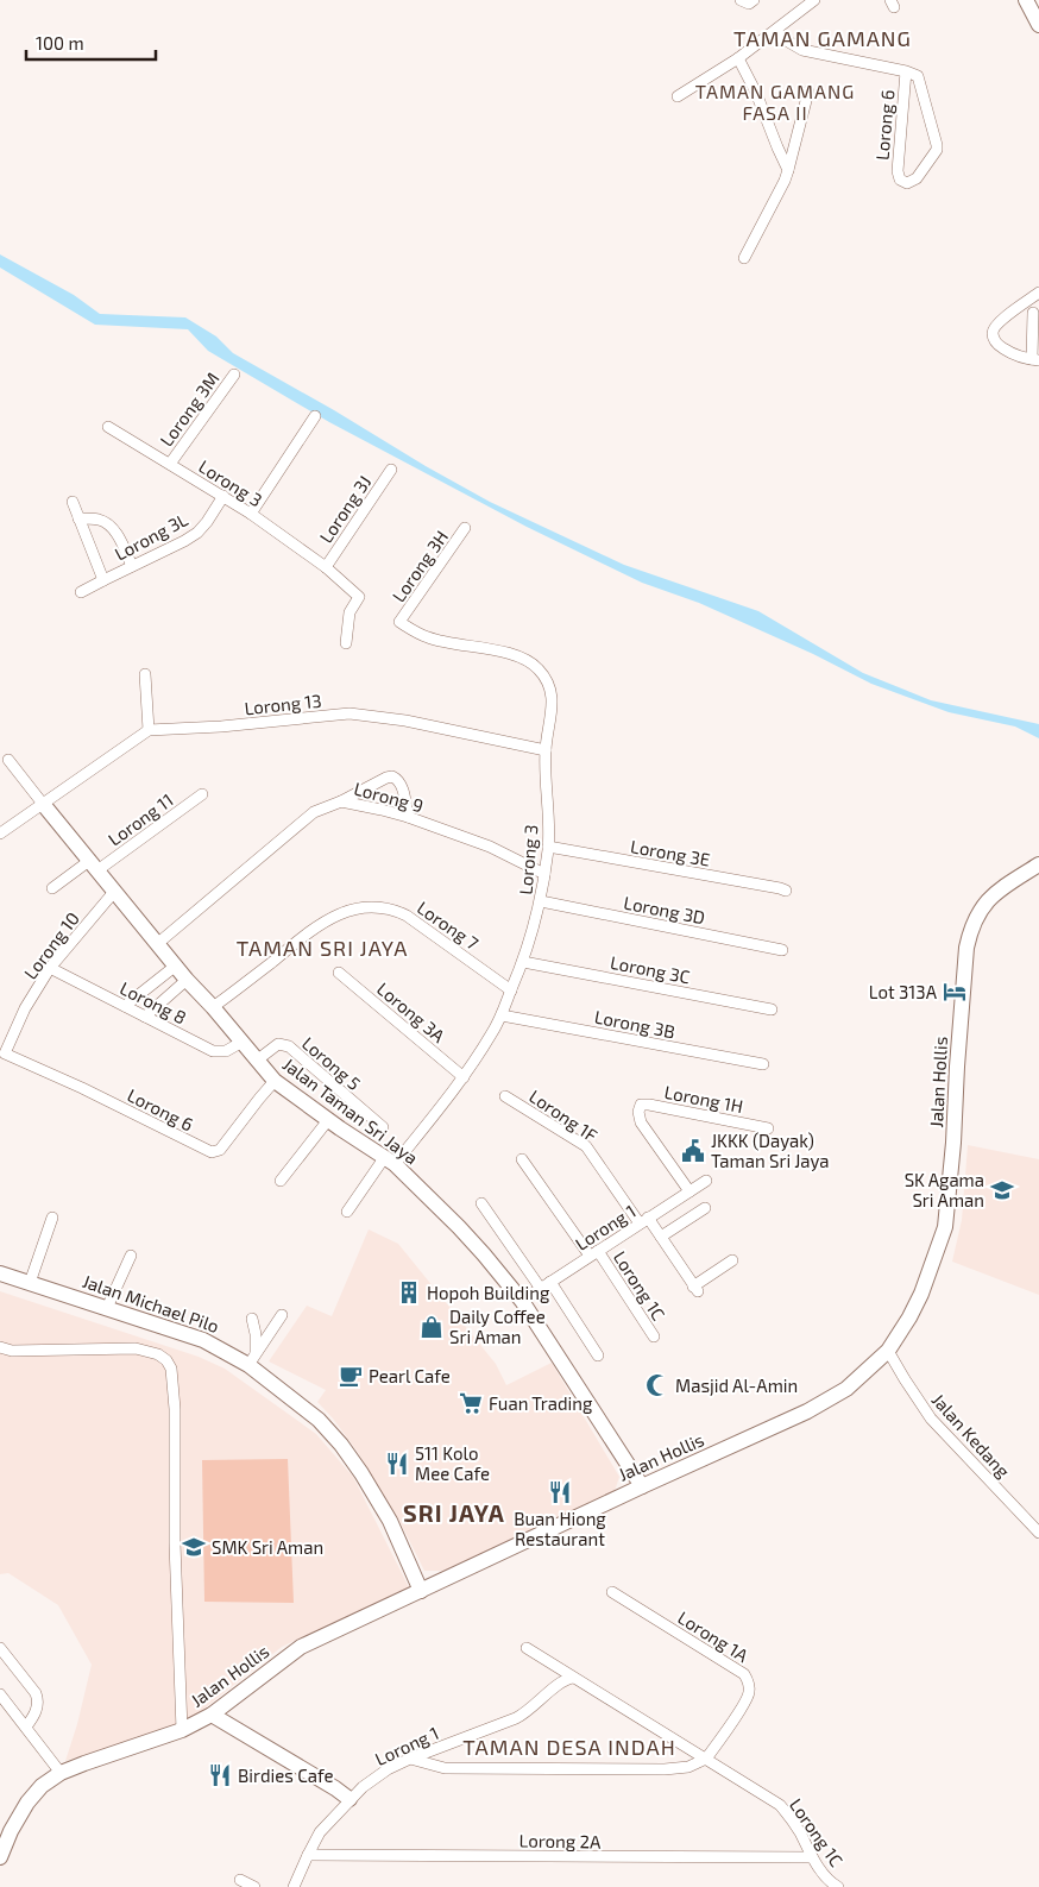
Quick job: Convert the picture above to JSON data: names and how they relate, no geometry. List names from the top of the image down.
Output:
{
  "streets": {
    "street": [
      "Lorong 6",
      "Lorong 3M",
      "Lorong 3",
      "Lorong 3J",
      "Lorong 3L",
      "Lorong 3H",
      "Lorong 13",
      "Lorong 9",
      "Lorong 11",
      "Lorong 3E",
      "Lorong 3D",
      "Lorong 7",
      "Lorong 10",
      "Lorong 3C",
      "Lorong 8",
      "Lorong 3A",
      "Lorong 3B",
      "Lorong 5",
      "Jalan Hollis",
      "Lorong 1H",
      "Jalan Taman Sri Jaya",
      "Lorong 1F",
      "Lorong 1",
      "Lorong 1C",
      "Jalan Michael Pilo",
      "Jalan Kedang",
      "Lorong 1A",
      "Lorong 2A"
    ]
  },
  "crossings": [
    ["Lorong 6", "Lorong 10"],
    ["Lorong 6", "Jalan Taman Sri Jaya"],
    ["Lorong 3M", "Lorong 3"],
    ["Lorong 3", "Lorong 3J"],
    ["Lorong 3", "Lorong 3L"],
    ["Lorong 3", "Lorong 3H"],
    ["Lorong 3", "Lorong 13"],
    ["Lorong 3", "Lorong 9"],
    ["Lorong 3", "Lorong 3E"],
    ["Lorong 3", "Lorong 3D"],
    ["Lorong 3", "Lorong 7"],
    ["Lorong 3", "Lorong 3C"],
    ["Lorong 3", "Lorong 3A"],
    ["Lorong 3", "Lorong 3B"],
    ["Lorong 3", "Jalan Taman Sri Jaya"],
    ["Lorong 9", "Jalan Taman Sri Jaya"],
    ["Lorong 11", "Jalan Taman Sri Jaya"],
    ["Lorong 7", "Jalan Taman Sri Jaya"],
    ["Lorong 10", "Lorong 8"],
    ["Lorong 10", "Jalan Taman Sri Jaya"],
    ["Lorong 8", "Jalan Taman Sri Jaya"],
    ["Lorong 5", "Jalan Taman Sri Jaya"],
    ["Jalan Hollis", "Jalan Taman Sri Jaya"],
    ["Jalan Hollis", "Jalan Michael Pilo"],
    ["Jalan Hollis", "Jalan Kedang"],
    ["Lorong 1H", "Lorong 1"],
    ["Jalan Taman Sri Jaya", "Lorong 1"],
    ["Lorong 1F", "Lorong 1"],
    ["Lorong 1", "Lorong 1C"],
    ["Lorong 1", "Lorong 2A"],
    ["Lorong 1C", "Lorong 1A"],
    ["Lorong 1C", "Lorong 2A"]
  ],
  "districts": [
    "TAMAN GAMANG",
    "TAMAN GAMANG FASA II",
    "TAMAN SRI JAYA",
    "SRI JAYA",
    "TAMAN DESA INDAH"
  ],
  "places": {
    "hotel": ["Lot 313A"],
    "public building": ["JKKK (Dayak) Taman Sri Jaya"],
    "school or university": ["SK Agama Sri Aman", "SMK Sri Aman"],
    "building": ["Hopoh Building"],
    "shop": ["Daily Coffee Sri Aman"],
    "cafe": ["Pearl Cafe"],
    "mosque": ["Masjid Al-Amin"],
    "supermarket": ["Fuan Trading"],
    "restaurant": ["511 Kolo Mee Cafe", "Buan Hiong Restaurant", "Birdies Cafe"]
  },
  "scale_bar": "100 m"
}
